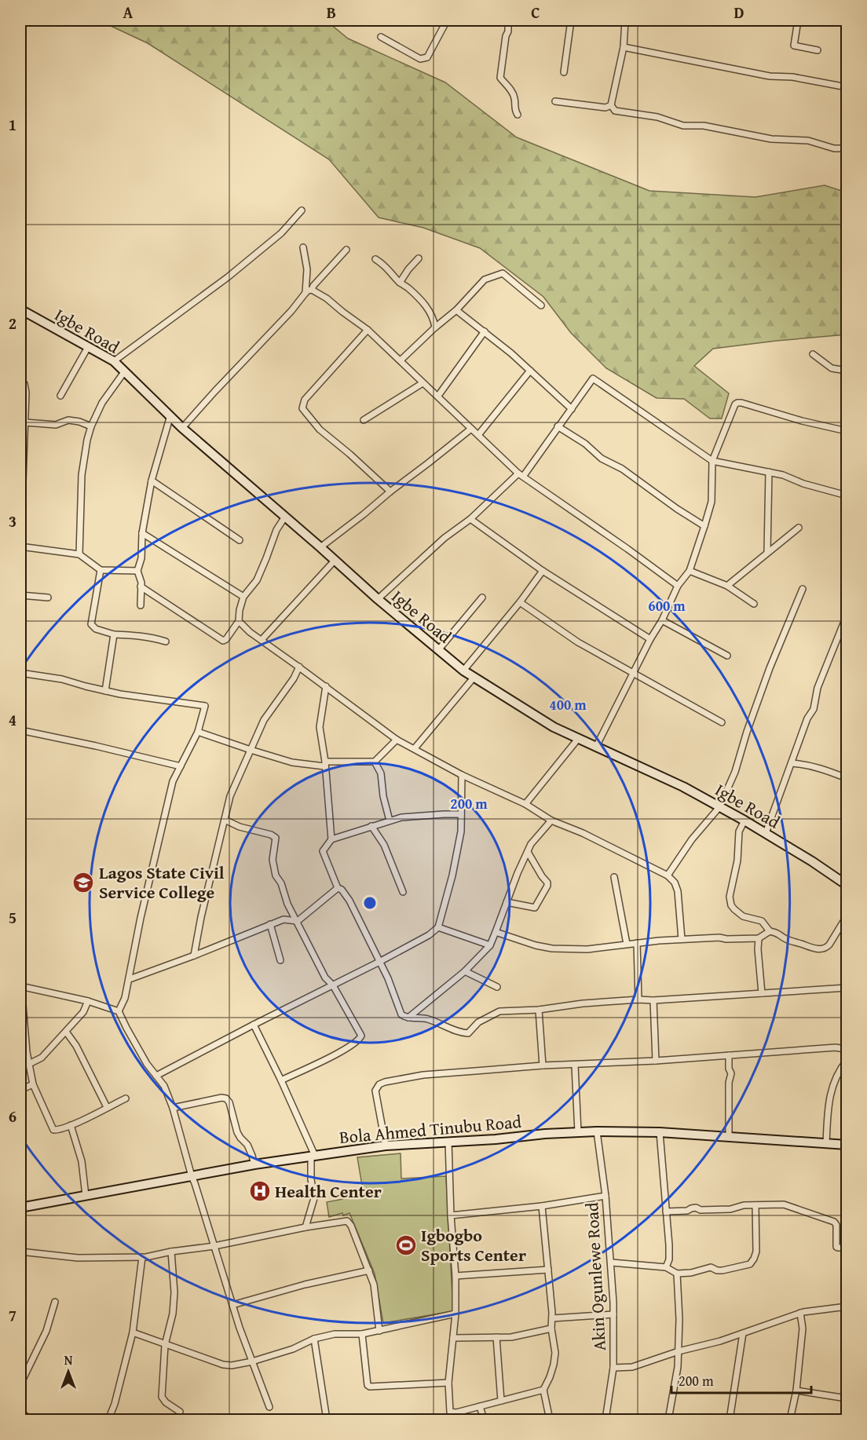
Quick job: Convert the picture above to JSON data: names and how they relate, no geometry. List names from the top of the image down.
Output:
{
  "streets": {
    "street": ["Igbe Road", "Bola Ahmed Tinubu Road", "Akin Ogunlewe Road"]
  },
  "crossings": [
    ["Bola Ahmed Tinubu Road", "Akin Ogunlewe Road"]
  ],
  "places": {
    "school or university": ["Lagos State Civil Service College"],
    "hospital": ["Health Center"],
    "sports": ["Igbogbo Sports Center"]
  },
  "scale_bar": "200 m",
  "north": "top",
  "grid": {
    "columns": [
      "A",
      "B",
      "C",
      "D"
    ],
    "rows": [
      "1",
      "2",
      "3",
      "4",
      "5",
      "6",
      "7"
    ]
  },
  "rings": ["600 m", "400 m", "200 m"]
}
